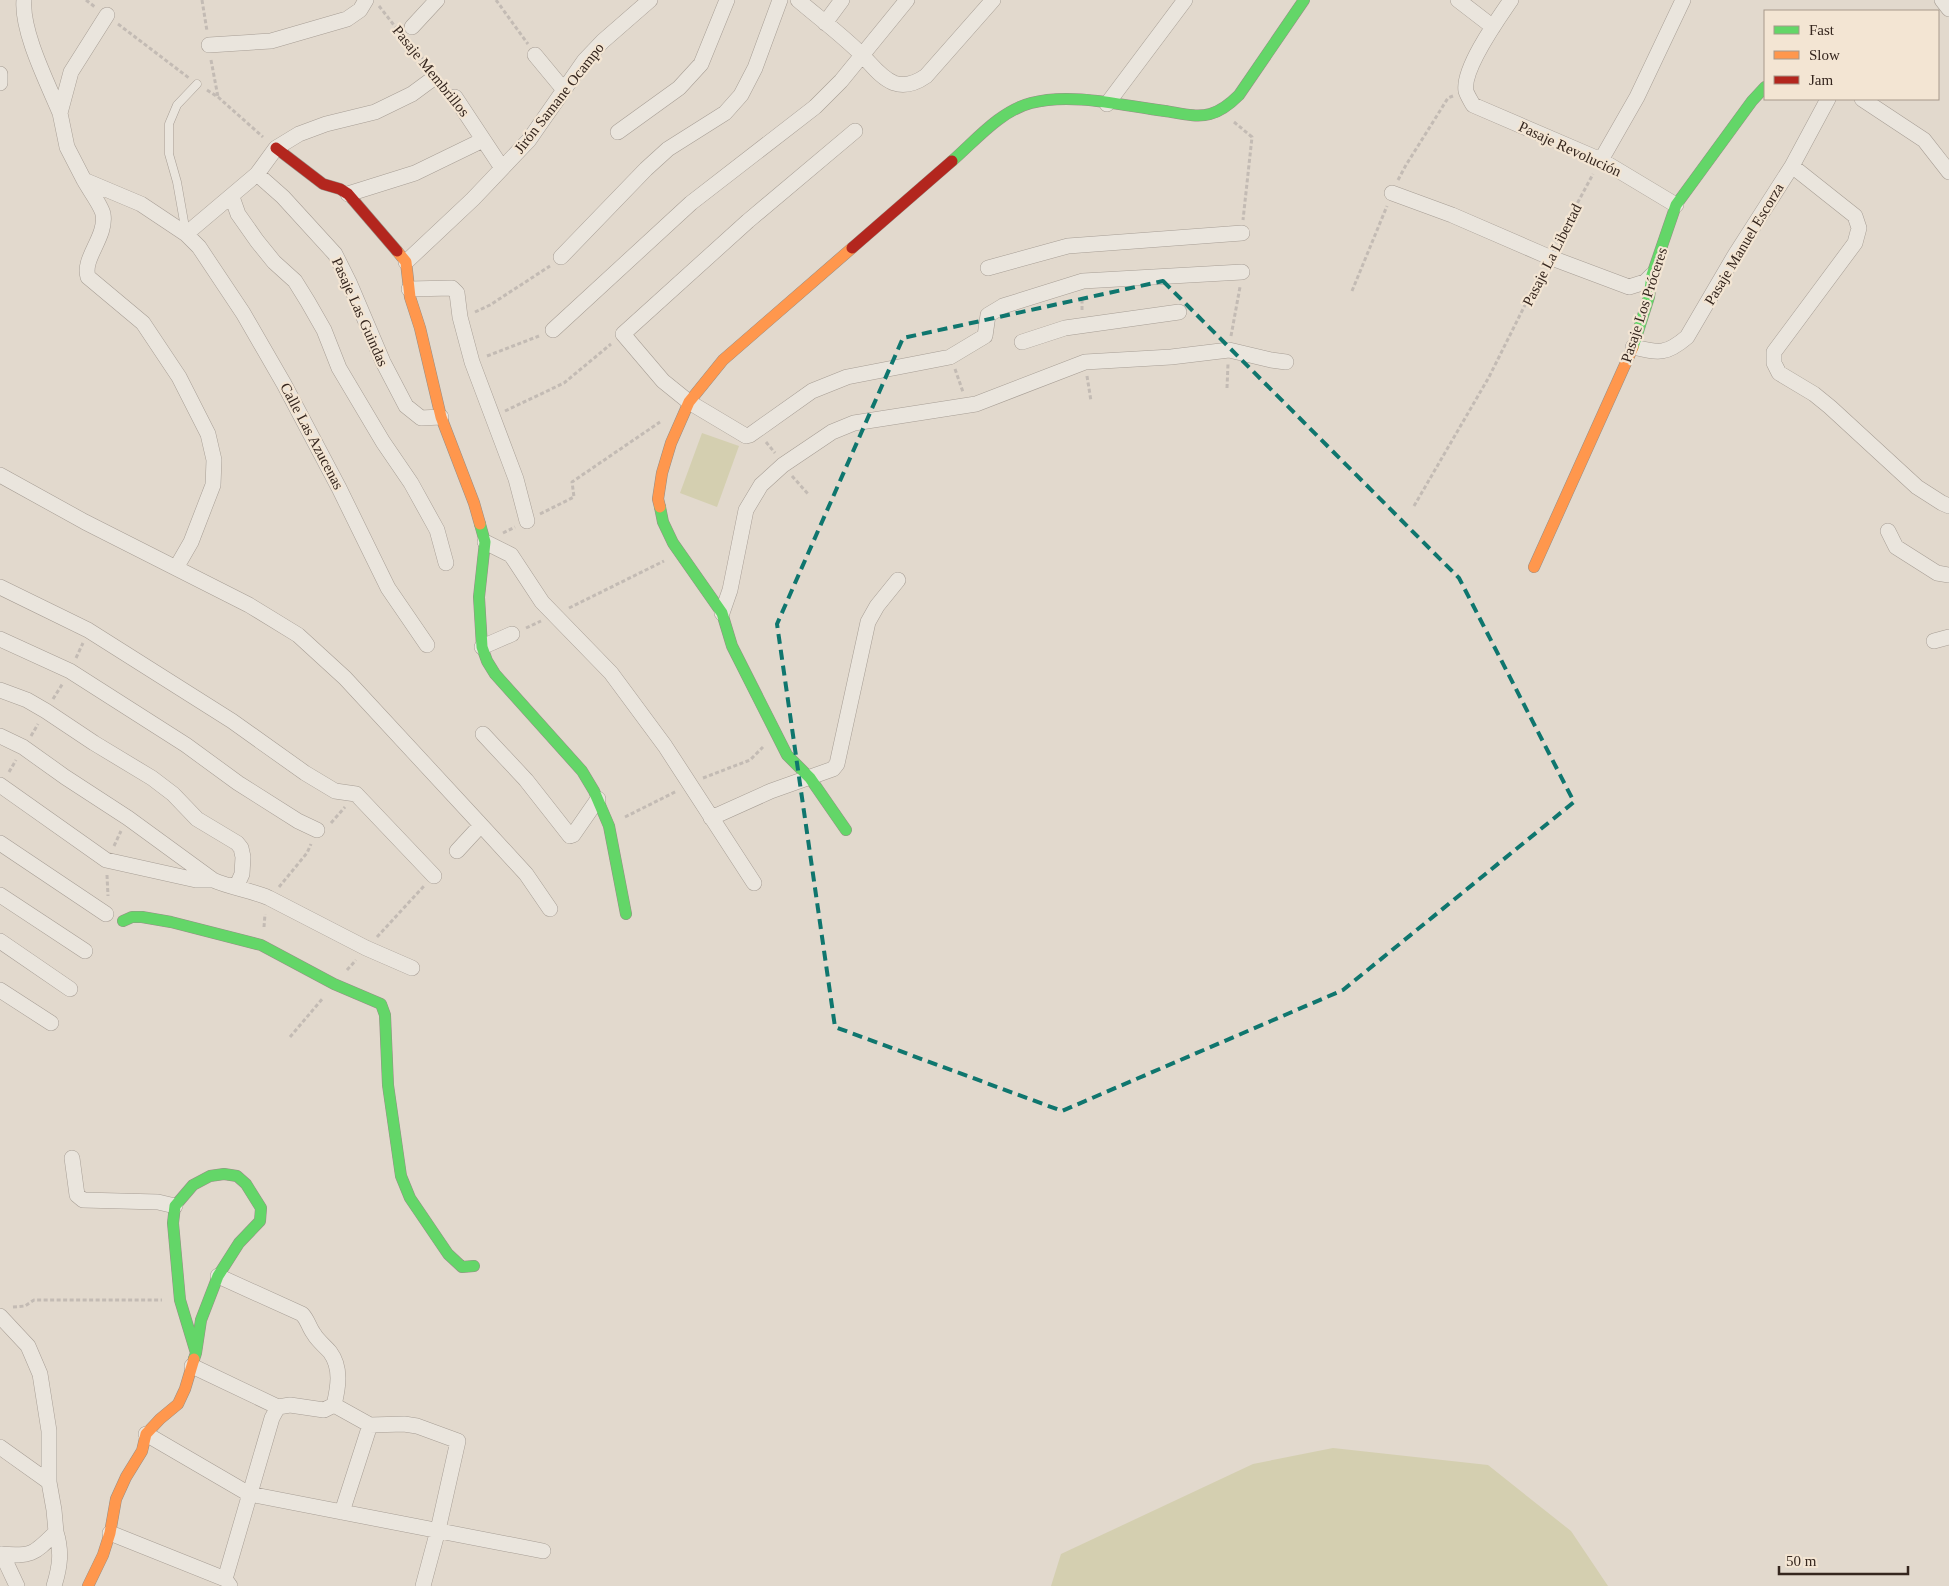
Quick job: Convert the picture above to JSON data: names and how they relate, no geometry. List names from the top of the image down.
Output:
{
  "streets": {
    "street": [
      "Pasaje Membrillos",
      "Jirón Samane Ocampo",
      "Pasaje Revolución",
      "Pasaje Manuel Escorza",
      "Pasaje Los Próceres",
      "Pasaje Las Guindas",
      "Calle Las Azucenas"
    ],
    "path": ["Pasaje La Libertad"]
  },
  "crossings": [
    ["Pasaje Membrillos", "Jirón Samane Ocampo"],
    ["Pasaje Revolución", "Pasaje La Libertad"],
    ["Pasaje Revolución", "Pasaje Los Próceres"],
    ["Pasaje Manuel Escorza", "Pasaje Los Próceres"]
  ],
  "legend": ["Fast", "Slow", "Jam"],
  "scale_bar": "50 m"
}
